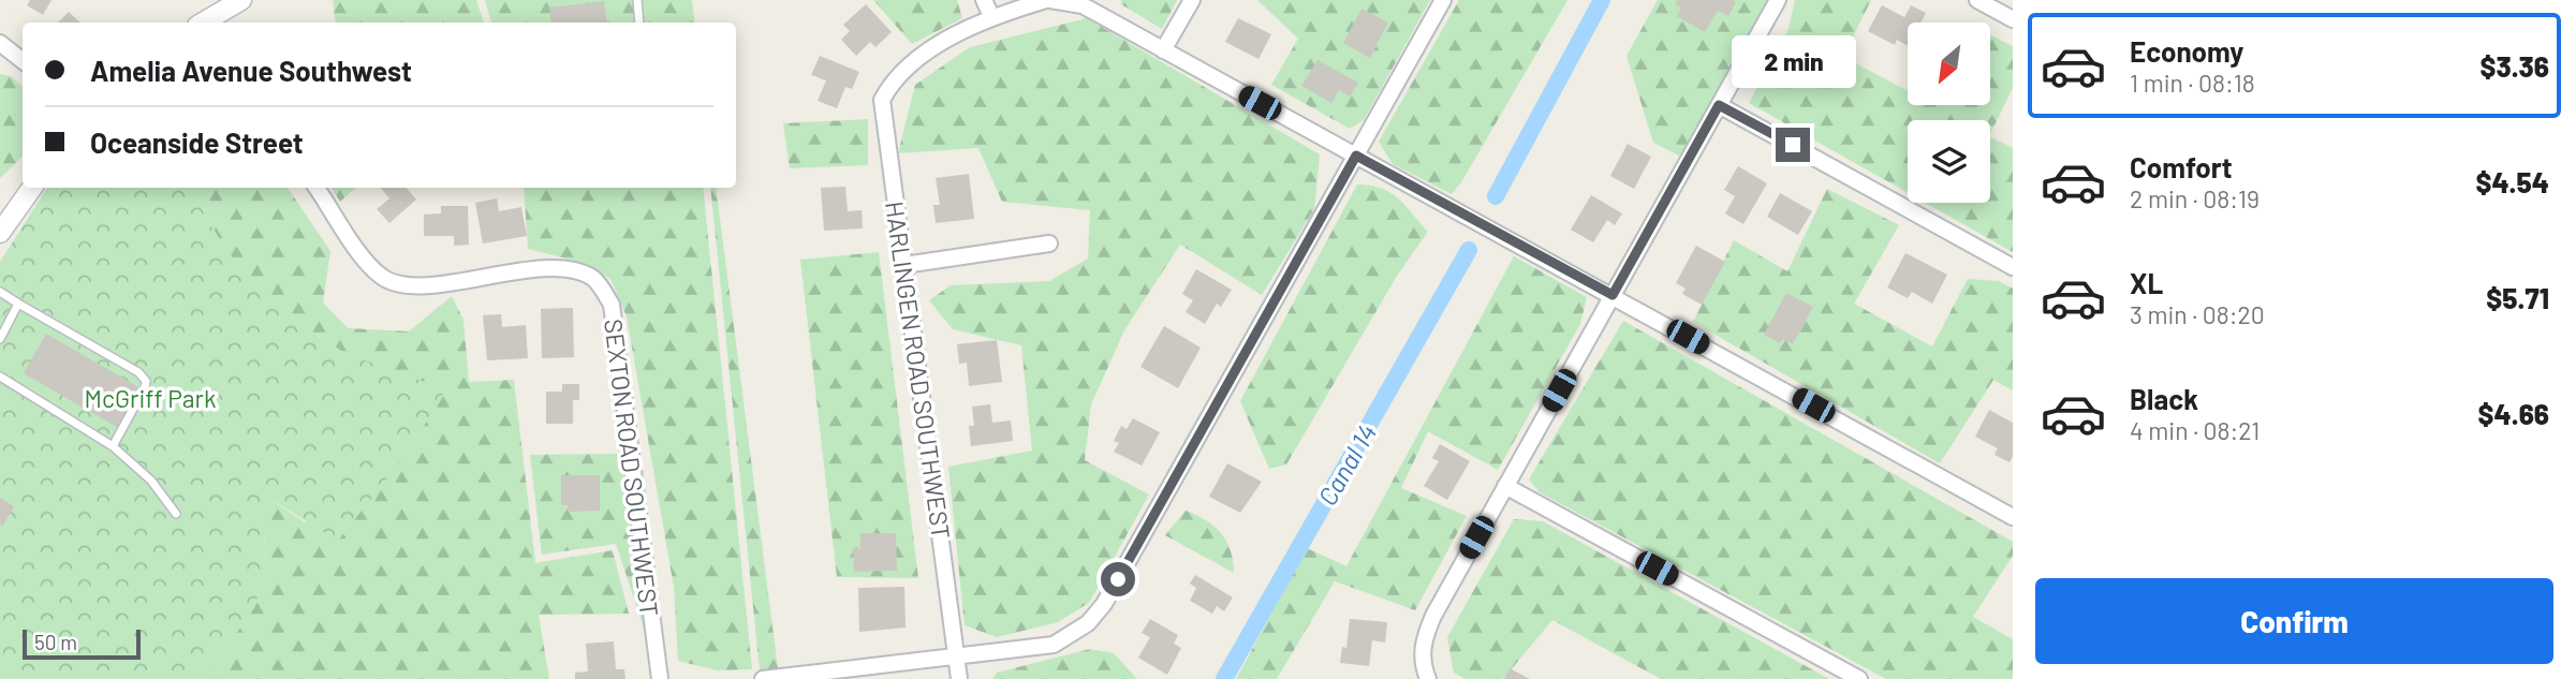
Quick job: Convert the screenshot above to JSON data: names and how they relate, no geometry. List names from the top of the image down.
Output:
{
  "streets": {
    "street": ["HARLINGEN ROAD SOUTHWEST", "SEXTON ROAD SOUTHWEST"]
  },
  "water": ["Canal 14"],
  "parks": ["McGriff Park"],
  "scale_bar": "50 m",
  "north": "bottom left",
  "page": {
    "list": [
      {
        "name": "Economy",
        "note": "1 min · 08:18",
        "value": "$3.36"
      },
      {
        "name": "Comfort",
        "note": "2 min · 08:19",
        "value": "$4.54"
      },
      {
        "name": "XL",
        "note": "3 min · 08:20",
        "value": "$5.71"
      },
      {
        "name": "Black",
        "note": "4 min · 08:21",
        "value": "$4.66"
      }
    ],
    "banner": ["Amelia Avenue Southwest", "Oceanside Street"],
    "bubble": "2 min",
    "buttons": "Confirm",
    "scale": "50 m"
  }
}
